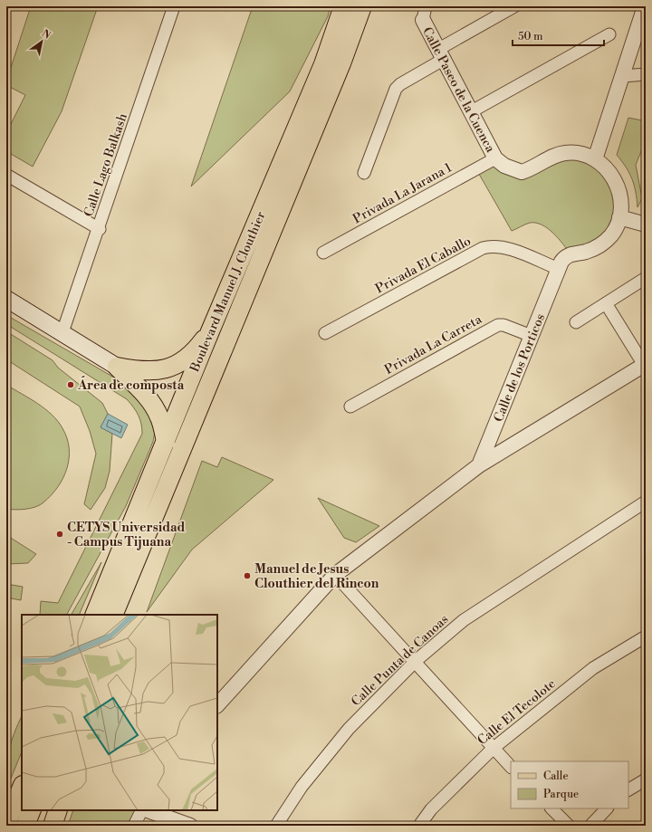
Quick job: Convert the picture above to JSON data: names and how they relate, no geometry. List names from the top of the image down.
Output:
{
  "streets": {
    "main road": ["Boulevard Manuel J. Clouthier"],
    "street": [
      "Calle Paseo de la Cuenca",
      "Calle Lago Balkash",
      "Privada La Jarana 1",
      "Privada El Caballo",
      "Privada La Carreta",
      "Calle de los Porticos",
      "Calle Punta de Canoas",
      "Calle El Tecolote"
    ]
  },
  "crossings": [
    ["Calle Paseo de la Cuenca", "Privada La Jarana 1"],
    ["Privada El Caballo", "Calle de los Porticos"],
    ["Privada La Carreta", "Calle de los Porticos"]
  ],
  "places": ["Área de composta", "CETYS Universidad - Campus Tijuana", "Manuel de Jesus Clouthier del Rincon"],
  "legend": ["Calle", "Parque"],
  "scale_bar": "50 m",
  "north": "top right"
}
